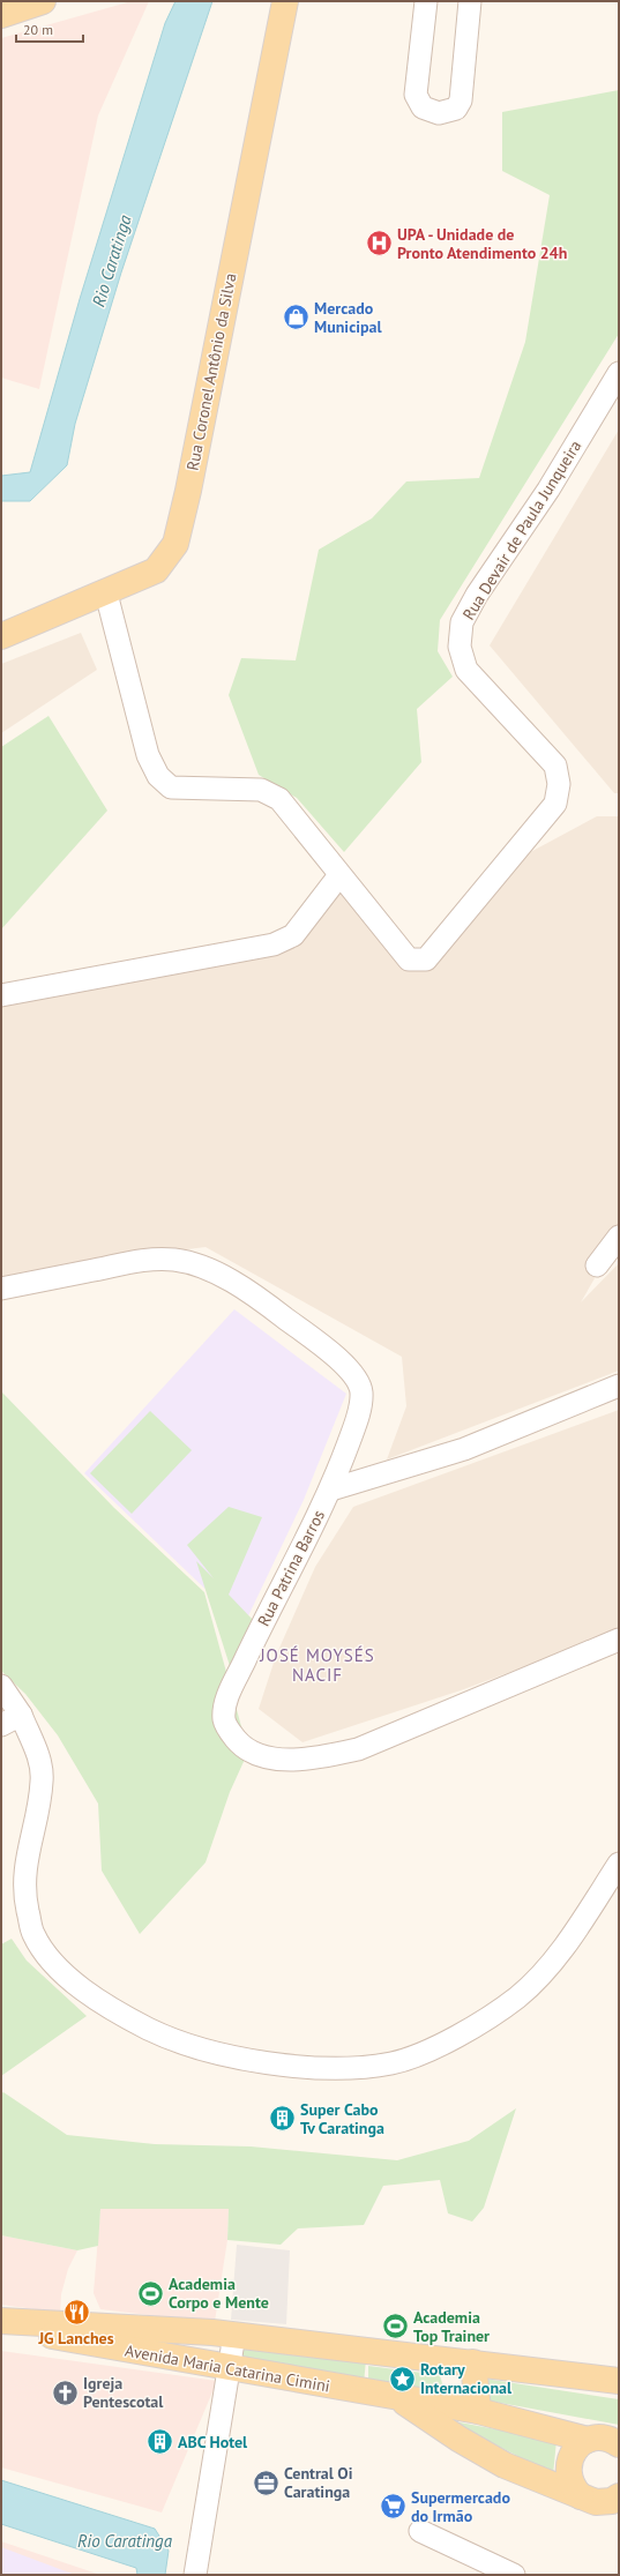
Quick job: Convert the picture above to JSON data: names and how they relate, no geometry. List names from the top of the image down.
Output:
{
  "streets": {
    "main road": ["Rua Coronel Antônio da Silva", "Avenida Maria Catarina Cimini"],
    "street": ["Rua Devair de Paula Junqueira", "Rua Patrina Barros"]
  },
  "crossings": [
    ["Rua Coronel Antônio da Silva", "Rua Devair de Paula Junqueira"]
  ],
  "districts": ["JOSÉ MOYSÉS NACIF"],
  "water": ["Rio Caratinga"],
  "places": {
    "hospital": ["UPA - Unidade de Pronto Atendimento 24h"],
    "shop": ["Mercado Municipal"],
    "building": ["Super Cabo Tv Caratinga", "ABC Hotel"],
    "sports": ["Academia Corpo e Mente", "Academia Top Trainer"],
    "restaurant": ["JG Lanches"],
    "place": ["Rotary Internacional"],
    "church": ["Igreja Pentescotal"],
    "office": ["Central Oi Caratinga"],
    "supermarket": ["Supermercado do Irmão"]
  },
  "scale_bar": "20 m"
}
